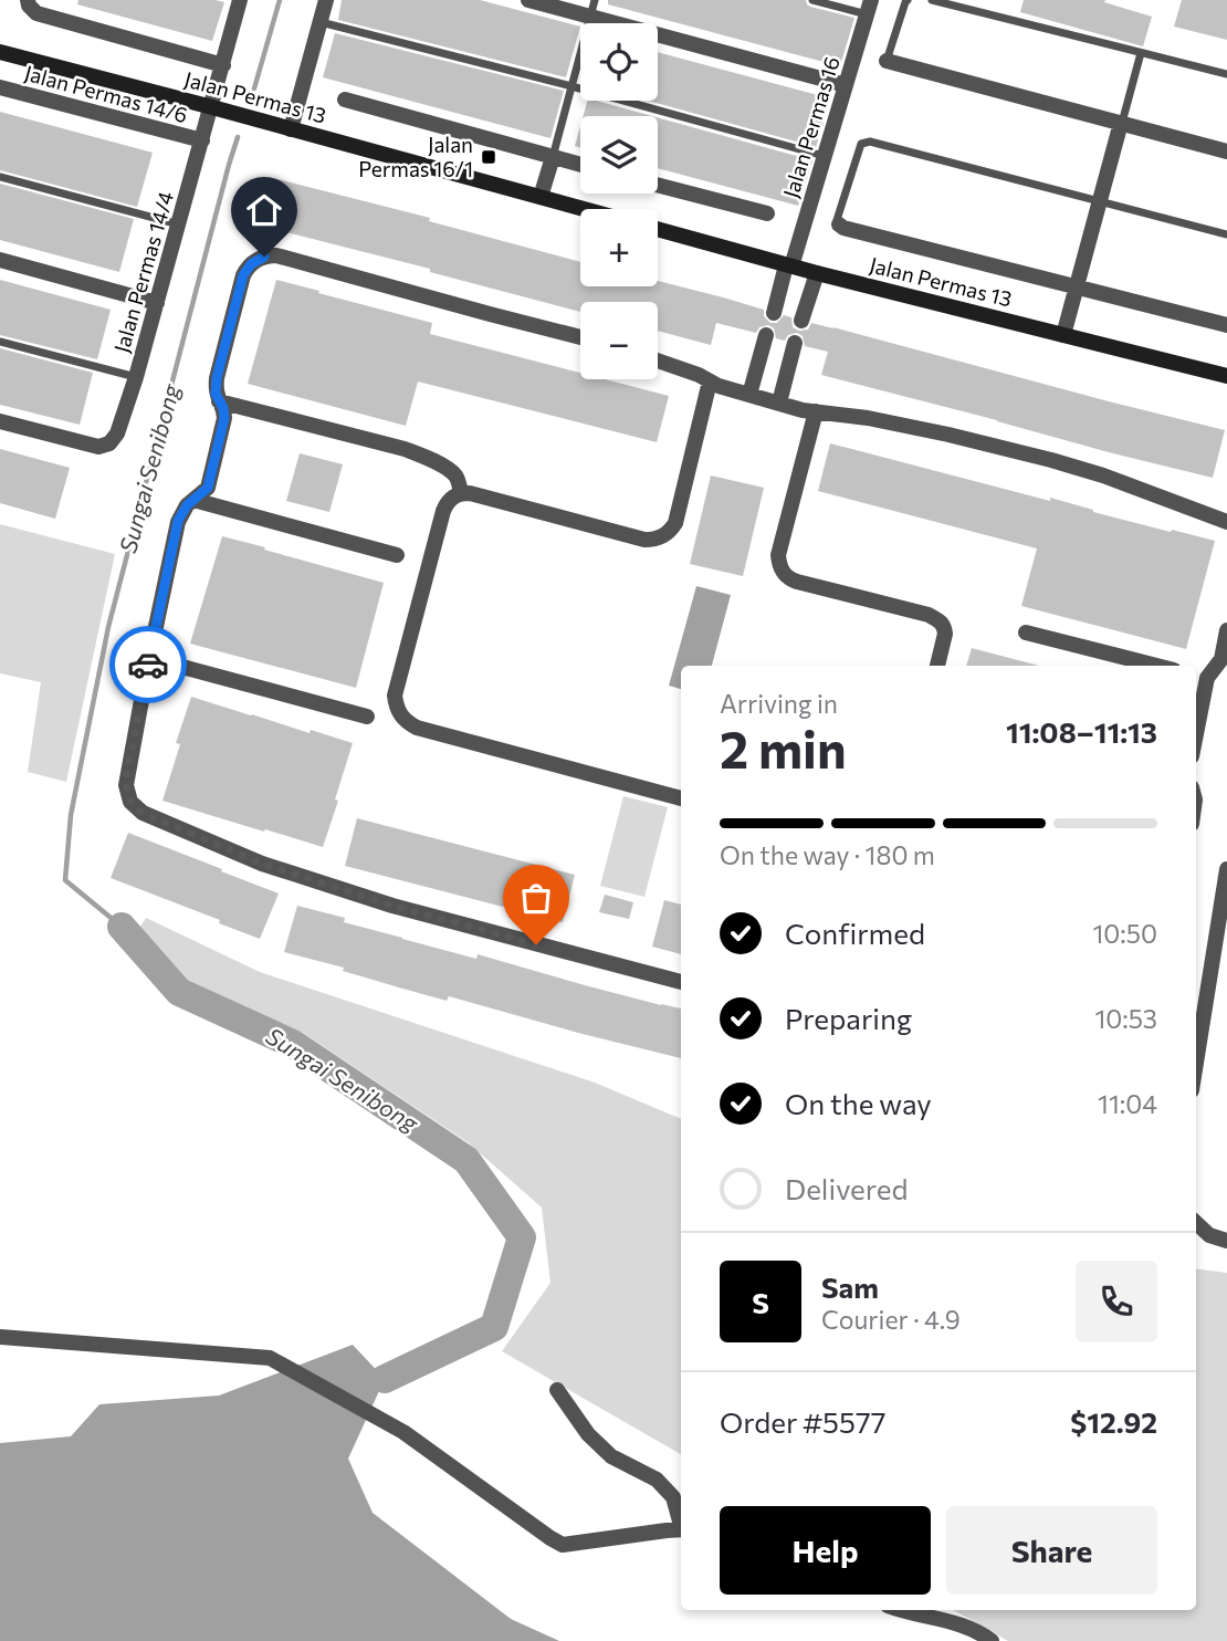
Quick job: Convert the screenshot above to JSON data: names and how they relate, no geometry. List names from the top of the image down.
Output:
{
  "streets": {
    "main road": ["Jalan Permas 13"],
    "street": ["Jalan Permas 14/6", "Jalan Permas 16", "Jalan Permas 14/4"]
  },
  "crossings": [
    ["Jalan Permas 14/6", "Jalan Permas 14/4"],
    ["Jalan Permas 13", "Jalan Permas 16"],
    ["Jalan Permas 13", "Jalan Permas 14/4"]
  ],
  "water": ["Sungai Senibong"],
  "places": {
    "transit": ["Jalan Permas 16/1"]
  },
  "page": {
    "map_buttons": ["+", "−"],
    "heading": ["2 min", "Arriving in", "11:08–11:13"],
    "panel": [
      "Sam",
      "Courier · 4.9",
      "Order #5577",
      "$12.92"
    ],
    "bar": "On the way · 180 m",
    "list": [
      ["Confirmed", "10:50"],
      ["Preparing", "10:53"],
      ["On the way", "11:04"],
      "Delivered"
    ],
    "round": "S",
    "buttons": ["Help", "Share"]
  }
}
